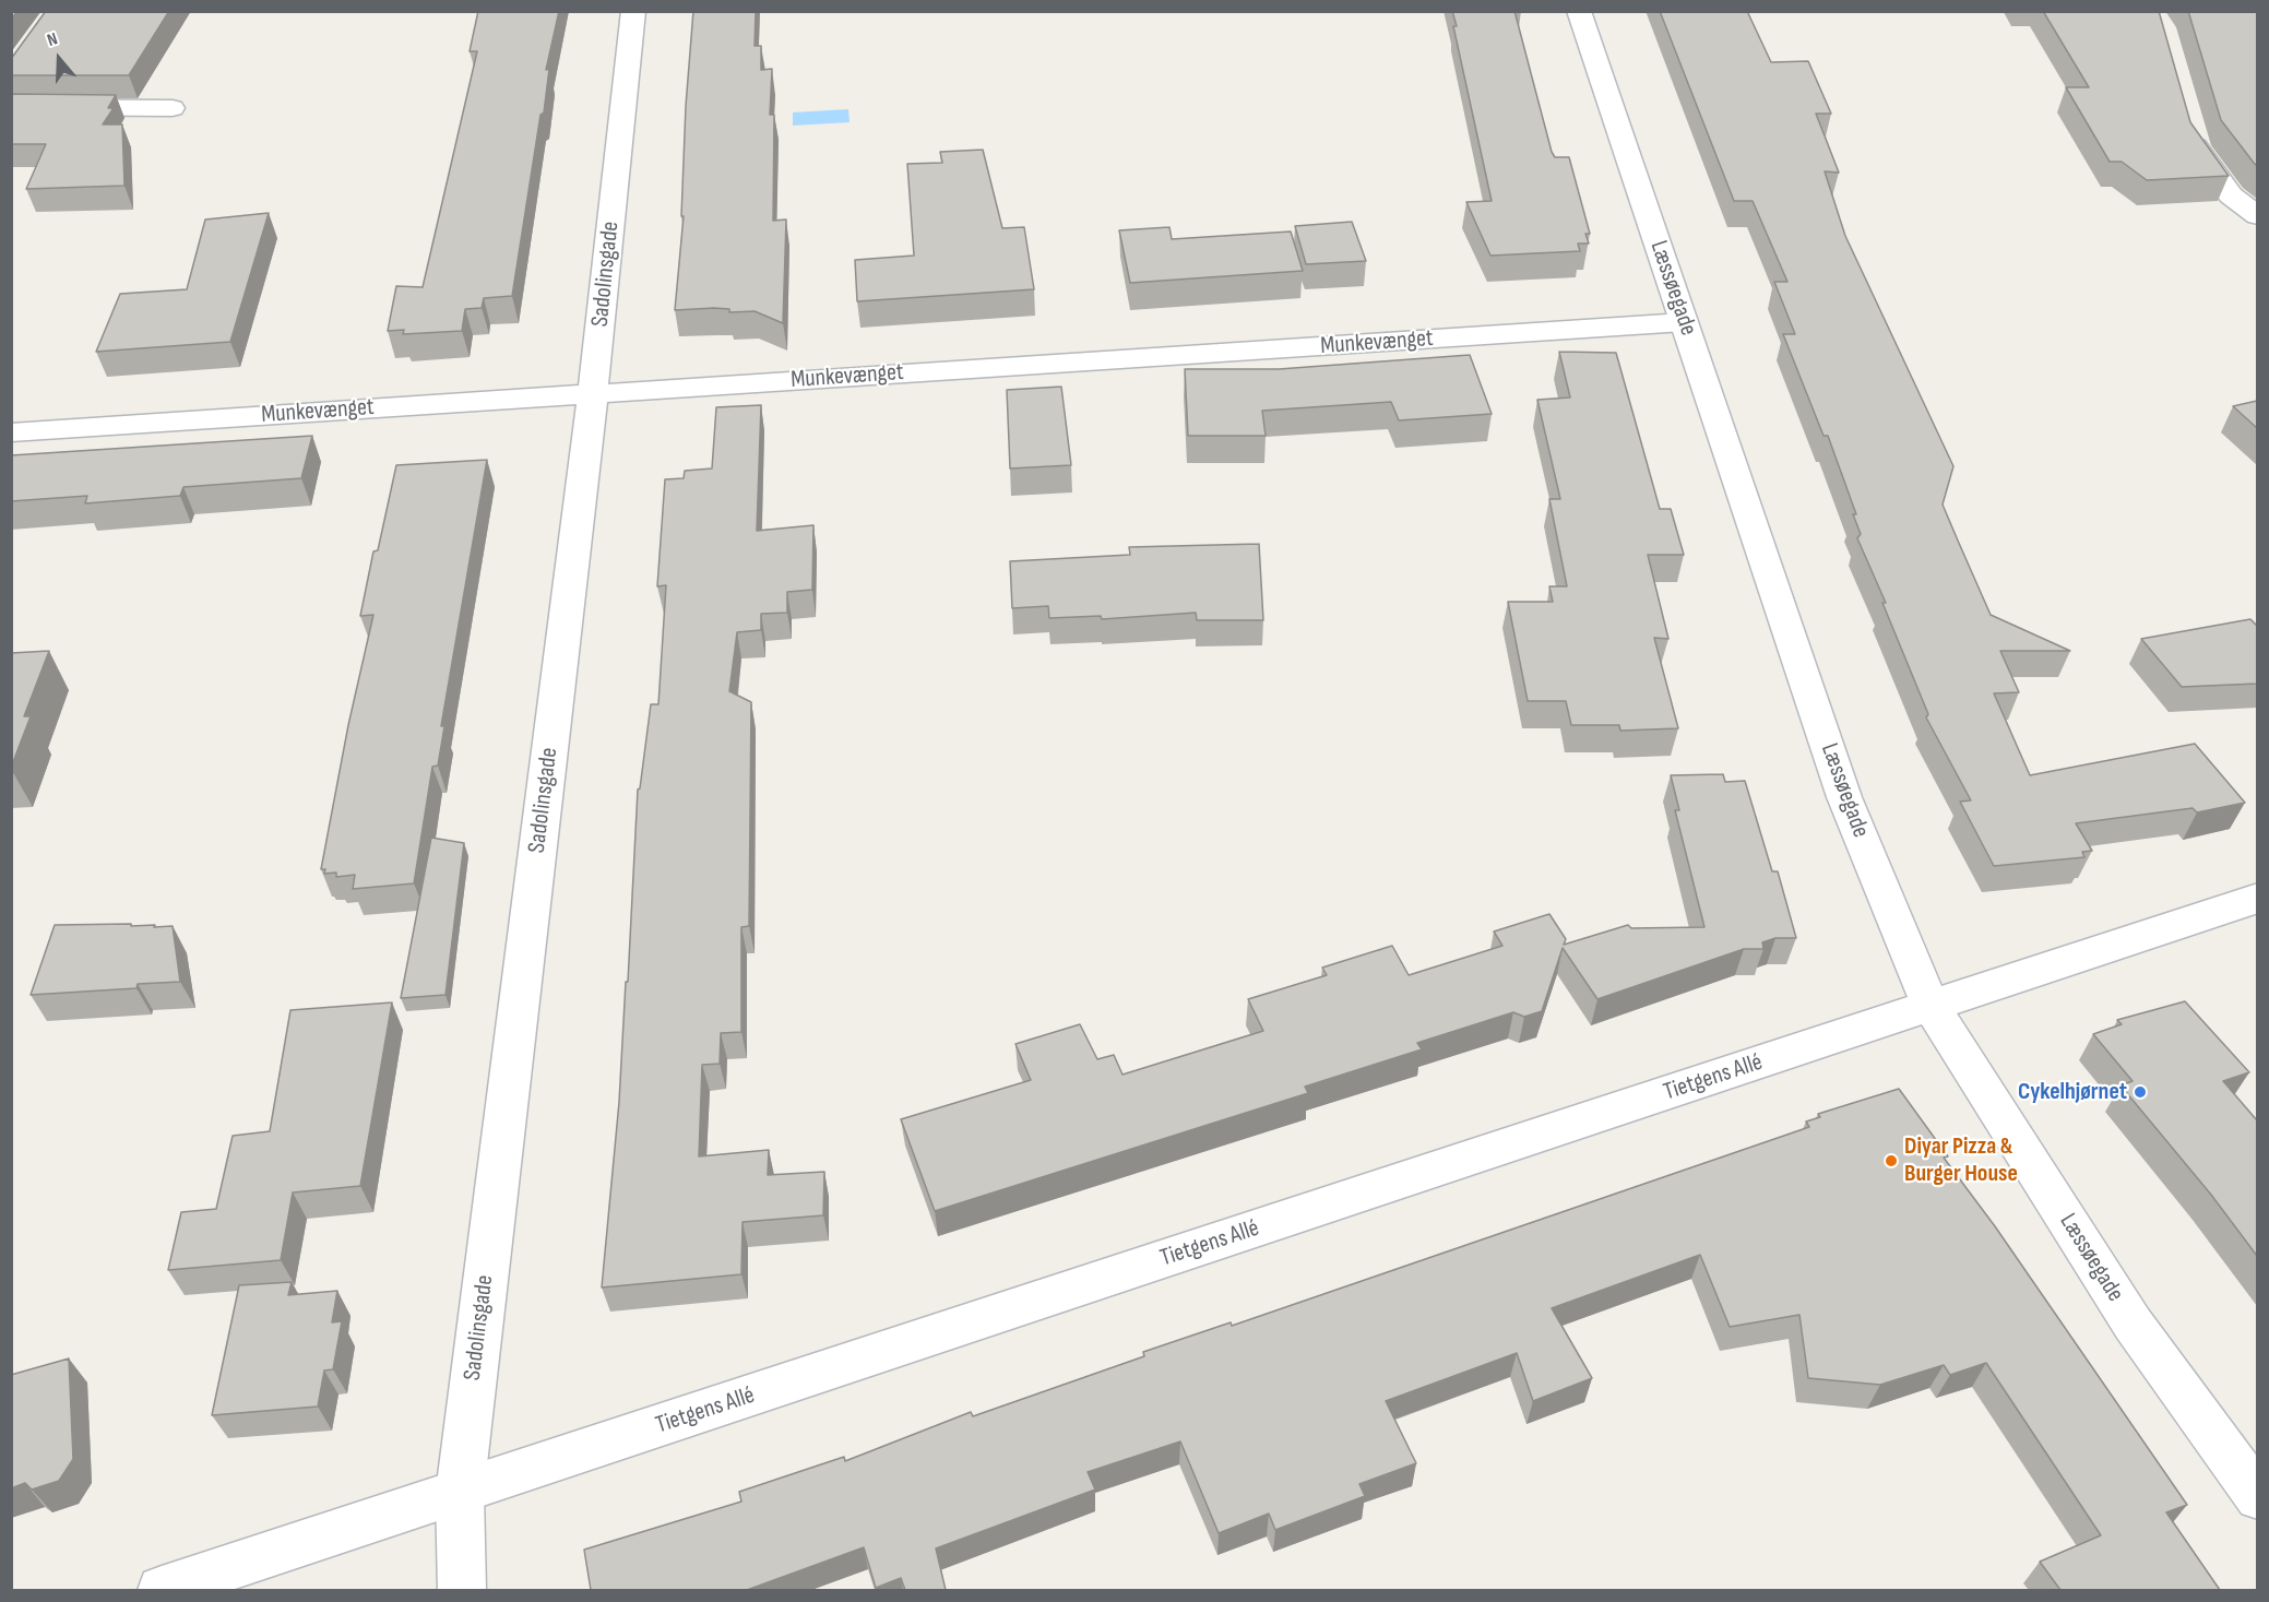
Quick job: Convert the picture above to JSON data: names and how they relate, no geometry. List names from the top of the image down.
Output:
{
  "streets": {
    "street": [
      "Sadolinsgade",
      "Læssøegade",
      "Munkevænget",
      "Tietgens Allé"
    ]
  },
  "crossings": [
    ["Sadolinsgade", "Munkevænget"],
    ["Sadolinsgade", "Tietgens Allé"],
    ["Læssøegade", "Munkevænget"],
    ["Læssøegade", "Tietgens Allé"]
  ],
  "places": ["Cykelhjørnet", "Diyar Pizza & Burger House"],
  "north": "top"
}
